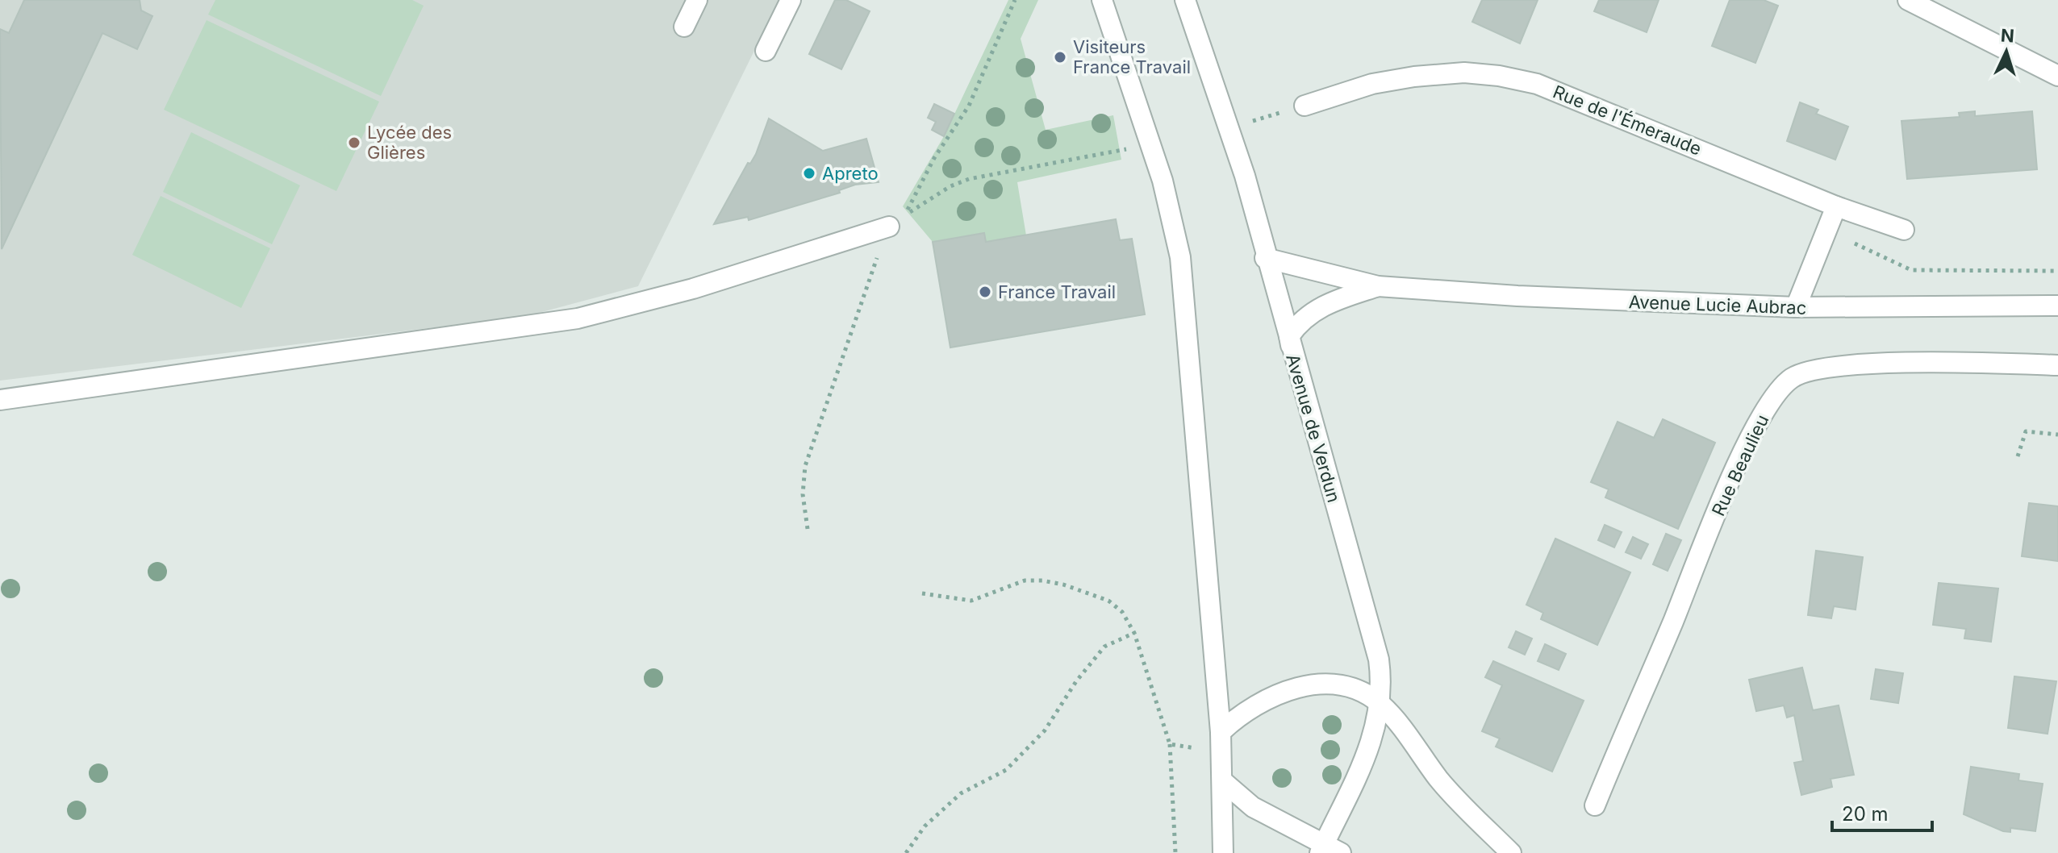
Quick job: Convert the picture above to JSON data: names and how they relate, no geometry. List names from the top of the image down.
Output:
{
  "streets": {
    "street": [
      "Rue de l'Émeraude",
      "Avenue Lucie Aubrac",
      "Avenue de Verdun",
      "Rue Beaulieu"
    ]
  },
  "crossings": [
    ["Avenue Lucie Aubrac", "Avenue de Verdun"]
  ],
  "places": [
    "Visiteurs France Travail",
    "Lycée des Glières",
    "Apreto",
    "France Travail"
  ],
  "scale_bar": "20 m",
  "north": "top"
}
